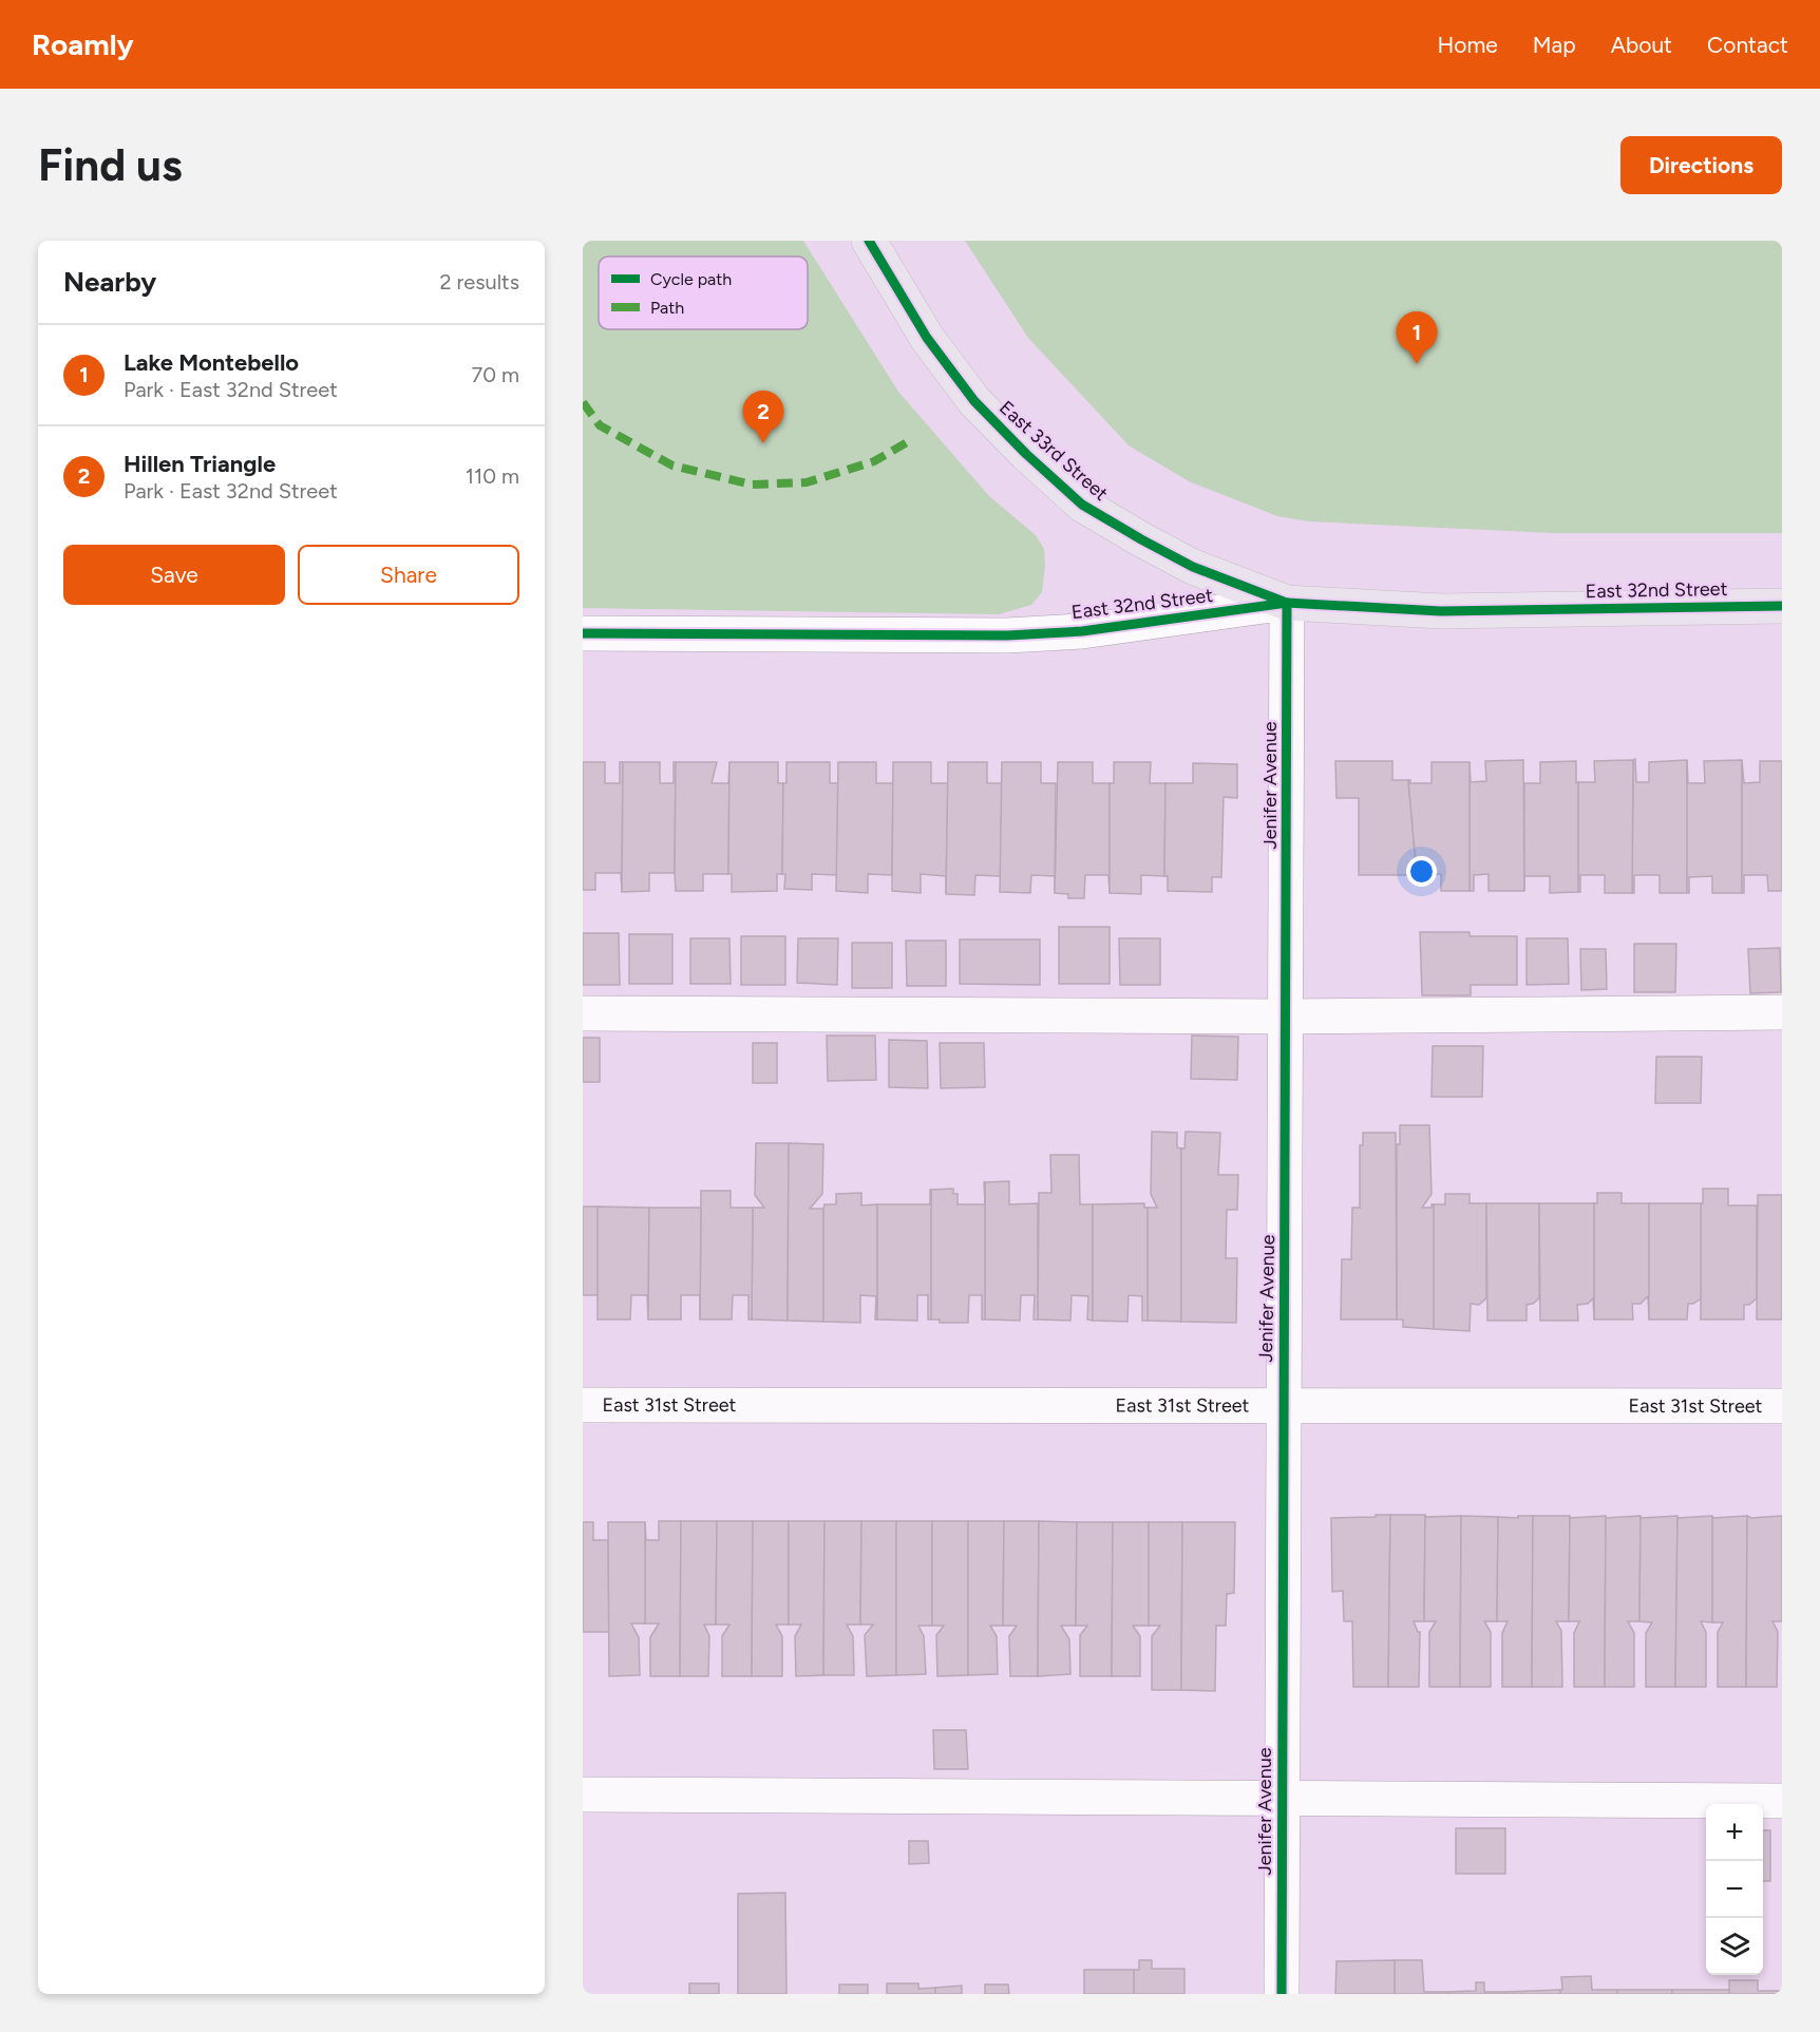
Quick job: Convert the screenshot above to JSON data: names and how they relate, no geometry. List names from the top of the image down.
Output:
{
  "streets": {
    "main road": ["East 33rd Street", "East 32nd Street"],
    "street": ["Jenifer Avenue", "East 31st Street"]
  },
  "crossings": [
    ["East 33rd Street", "East 32nd Street"],
    ["East 33rd Street", "Jenifer Avenue"],
    ["East 32nd Street", "Jenifer Avenue"],
    ["Jenifer Avenue", "East 31st Street"]
  ],
  "legend": ["Cycle path", "Path"],
  "page": {
    "header": "Roamly",
    "nav": [
      "Home",
      "Map",
      "About",
      "Contact"
    ],
    "buttons": [
      "Directions",
      ["Save", "Share"]
    ],
    "title": "Find us",
    "heading": ["Nearby", "2 results"],
    "pins": ["1", "2"],
    "list": [
      {
        "mark": "1",
        "name": "Lake Montebello",
        "note": "Park · East 32nd Street",
        "value": "70 m"
      },
      {
        "mark": "2",
        "name": "Hillen Triangle",
        "note": "Park · East 32nd Street",
        "value": "110 m"
      }
    ],
    "map_buttons": ["+", "−"]
  }
}
